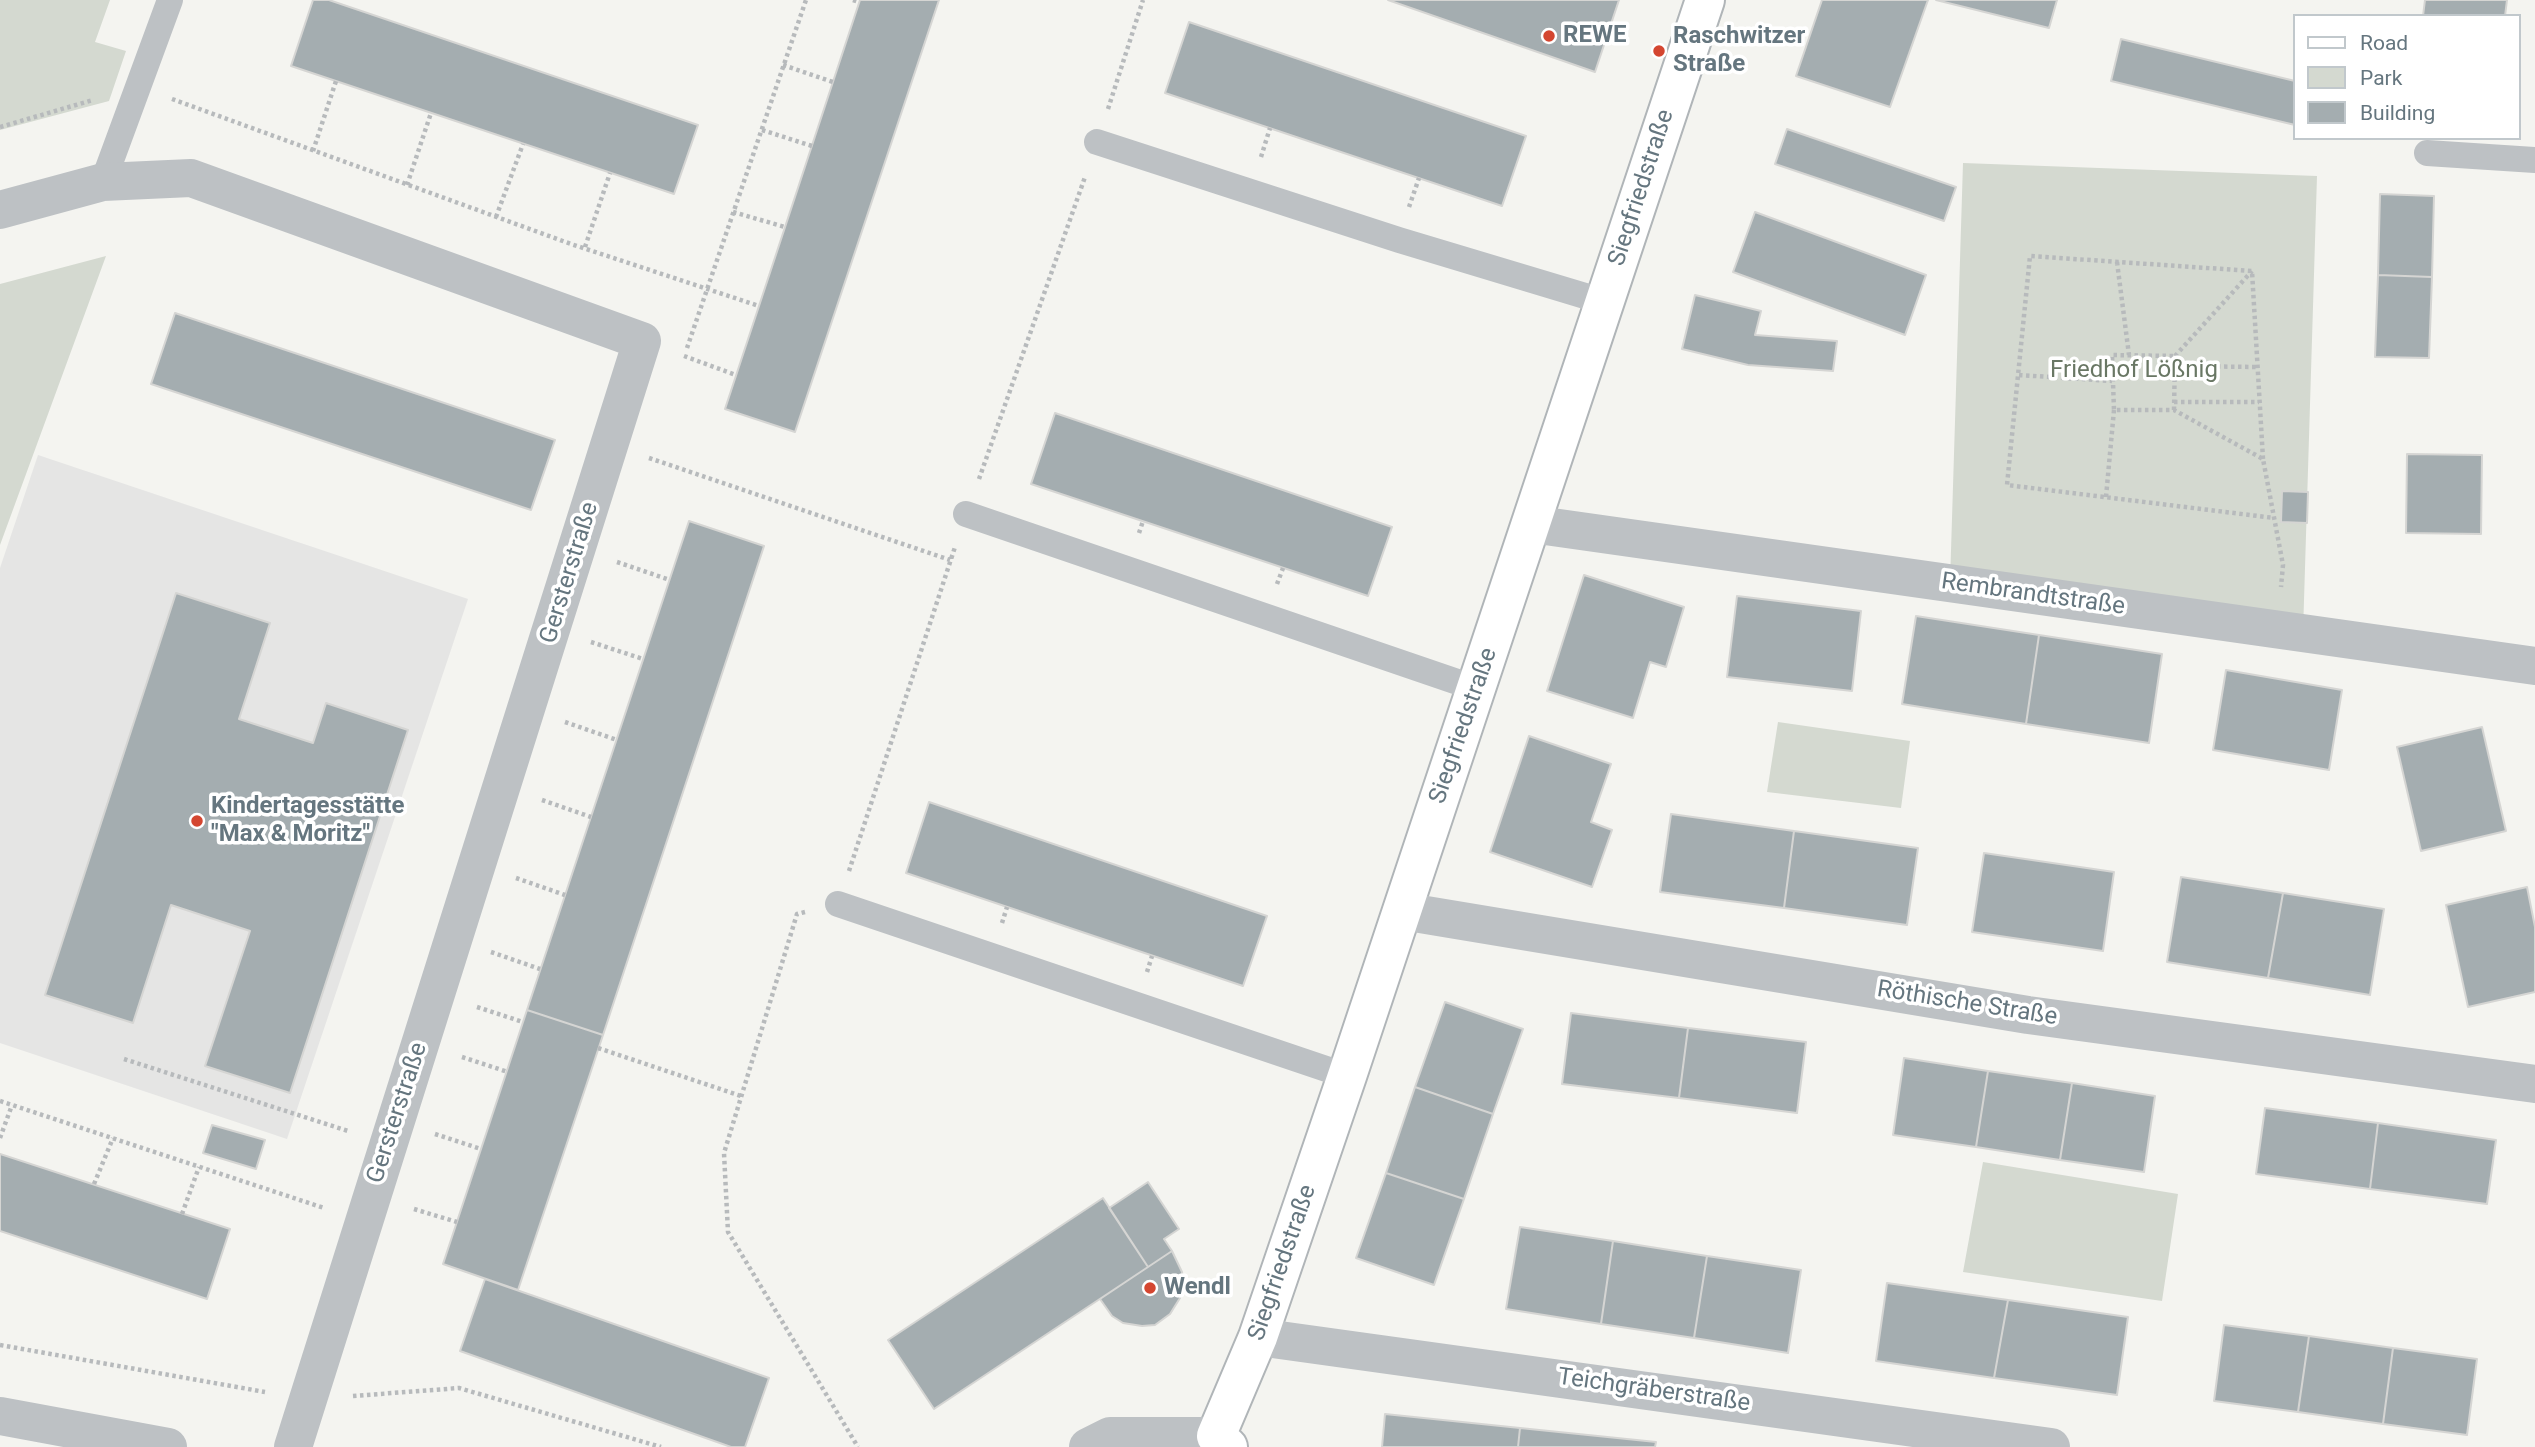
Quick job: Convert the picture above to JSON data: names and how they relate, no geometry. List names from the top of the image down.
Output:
{
  "streets": {
    "main road": ["Siegfriedstraße"],
    "street": [
      "Gersterstraße",
      "Rembrandtstraße",
      "Röthische Straße",
      "Teichgräberstraße"
    ]
  },
  "crossings": [
    ["Siegfriedstraße", "Rembrandtstraße"],
    ["Siegfriedstraße", "Röthische Straße"],
    ["Siegfriedstraße", "Teichgräberstraße"]
  ],
  "parks": ["Friedhof Lößnig"],
  "places": [
    "REWE",
    "Raschwitzer Straße",
    "Kindertagesstätte \"Max & Moritz\"",
    "Wendl"
  ],
  "legend": ["Road", "Park", "Building"]
}
